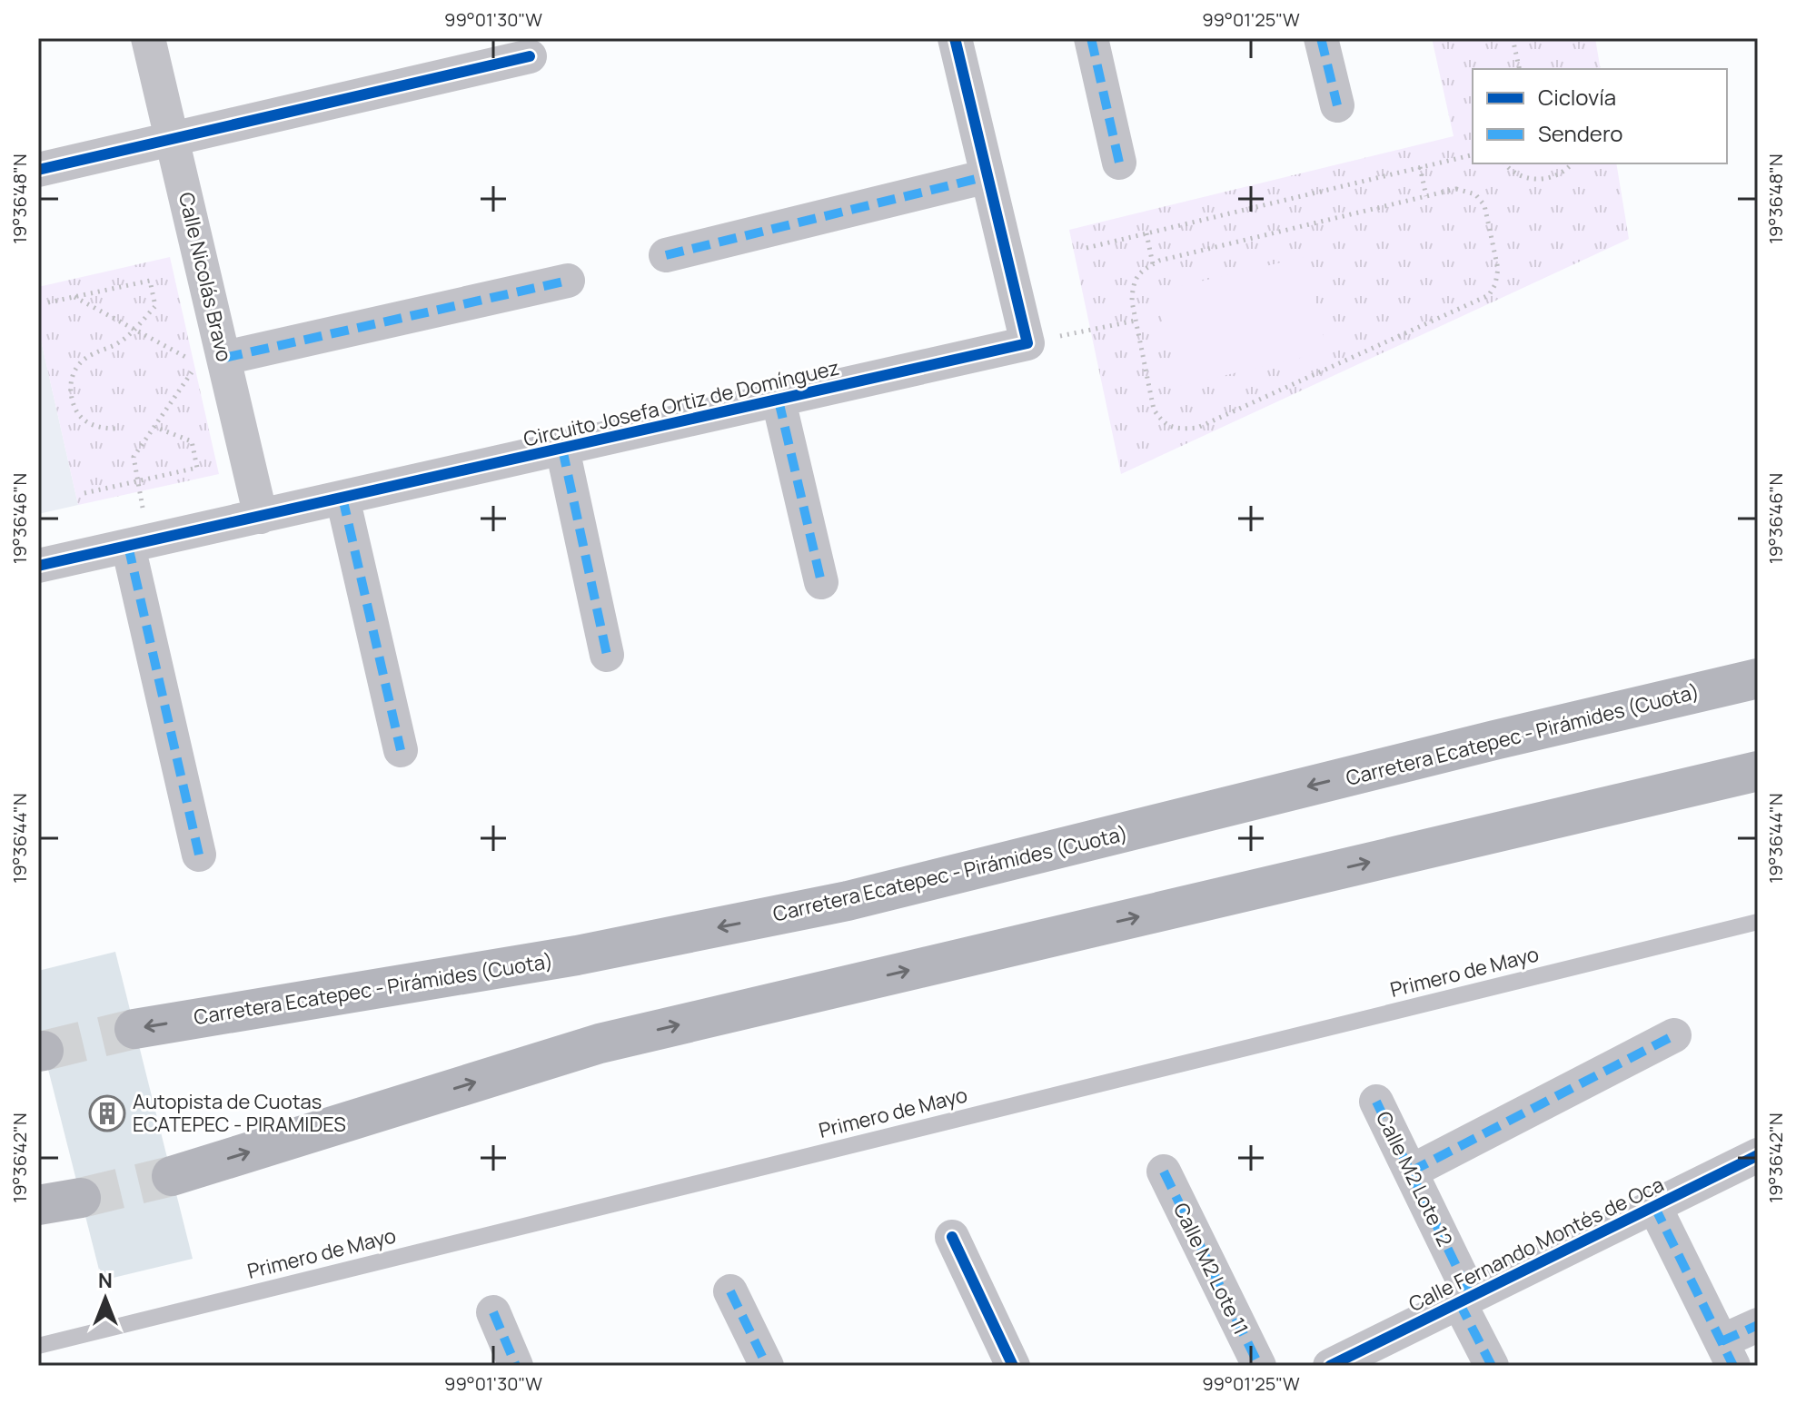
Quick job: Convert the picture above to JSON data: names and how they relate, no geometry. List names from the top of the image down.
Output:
{
  "streets": {
    "highway": ["Carretera Ecatepec - Pirámides (Cuota)"],
    "street": [
      "Calle Nicolás Bravo",
      "Circuito Josefa Ortiz de Domínguez",
      "Calle M2 Lote 12",
      "Calle Fernando Montés de Oca",
      "Calle M2 Lote 11"
    ],
    "lane": ["Primero de Mayo"]
  },
  "crossings": [
    ["Calle Nicolás Bravo", "Circuito Josefa Ortiz de Domínguez"],
    ["Calle M2 Lote 12", "Calle Fernando Montés de Oca"]
  ],
  "places": {
    "building": ["Autopista de Cuotas ECATEPEC - PIRAMIDES"]
  },
  "legend": ["Ciclovía", "Sendero"],
  "north": "top",
  "coordinates": [
    "99°01'30\"W",
    "99°01'25\"W",
    "19°36'48\"N",
    "19°36'46\"N",
    "19°36'44\"N",
    "19°36'42\"N"
  ]
}
